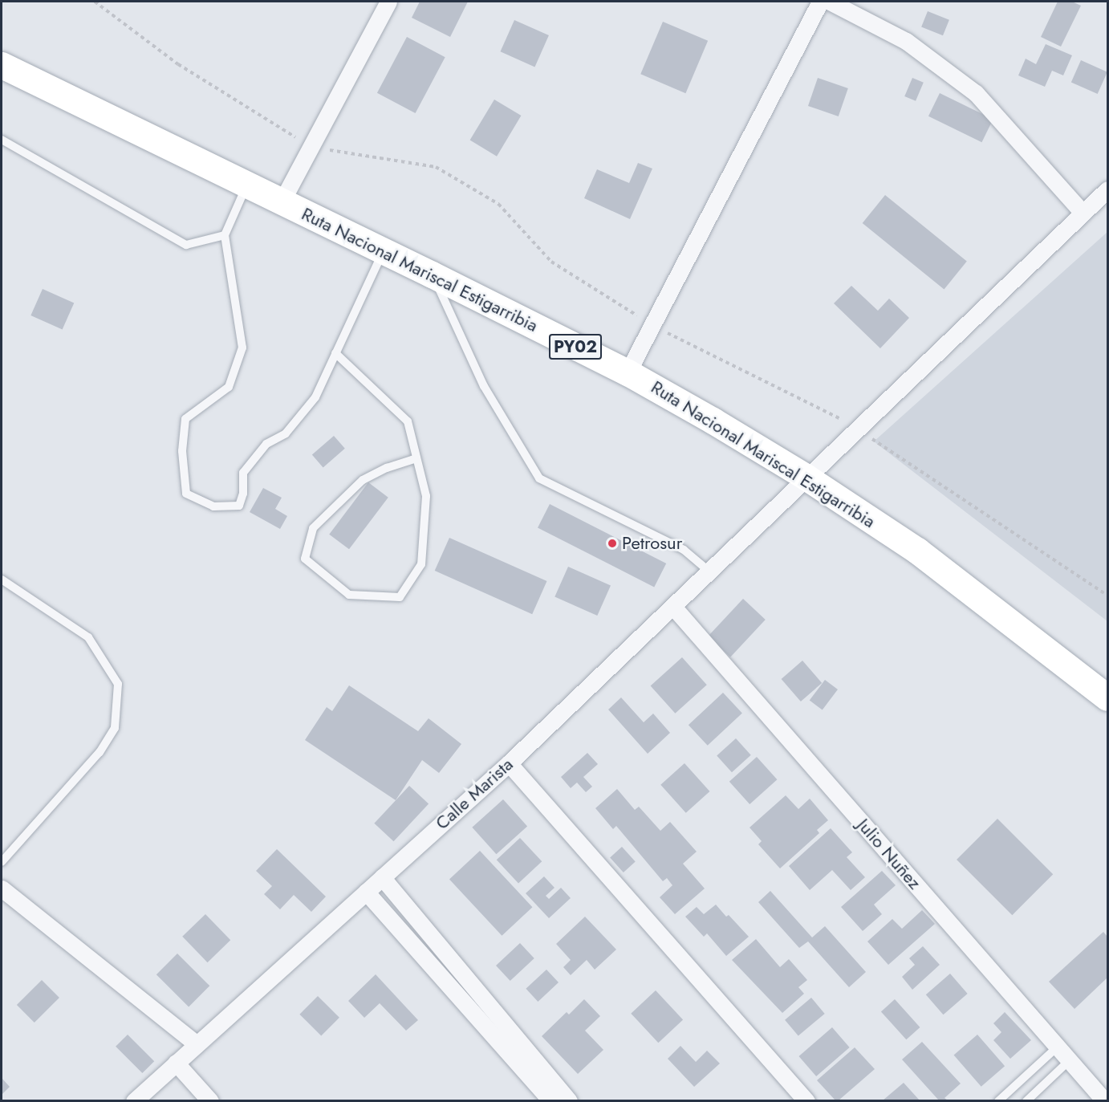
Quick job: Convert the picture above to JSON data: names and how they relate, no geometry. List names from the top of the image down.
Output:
{
  "streets": {
    "main road": ["Ruta Nacional Mariscal Estigarribia", "PY02"],
    "street": ["Calle Marista", "Julio Nuñez"]
  },
  "crossings": [
    ["Ruta Nacional Mariscal Estigarribia", "Calle Marista"],
    ["Calle Marista", "Julio Nuñez"]
  ],
  "places": ["Petrosur"]
}
